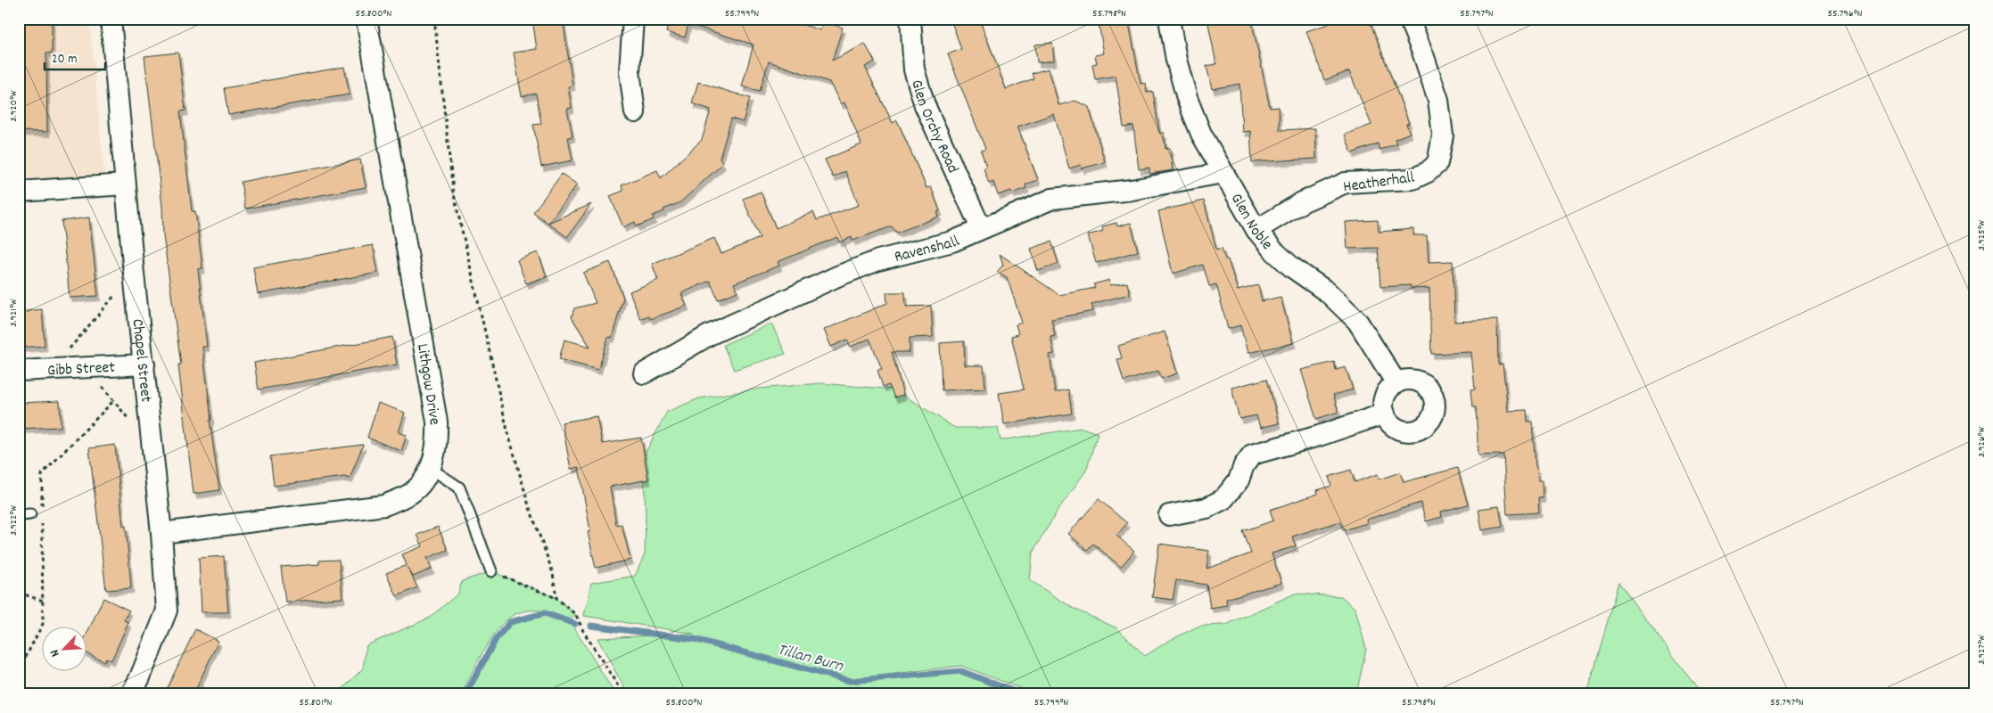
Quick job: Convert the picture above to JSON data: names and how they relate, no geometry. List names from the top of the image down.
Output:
{
  "streets": {
    "street": [
      "Glen Orchy Road",
      "Heatherhall",
      "Glen Noble",
      "Ravenshall",
      "Chapel Street",
      "Gibb Street",
      "Lithgow Drive"
    ]
  },
  "crossings": [
    ["Glen Orchy Road", "Ravenshall"],
    ["Heatherhall", "Glen Noble"],
    ["Glen Noble", "Ravenshall"],
    ["Chapel Street", "Gibb Street"],
    ["Chapel Street", "Lithgow Drive"]
  ],
  "water": ["Tillan Burn"],
  "scale_bar": "20 m",
  "north": "bottom left",
  "coordinates": [
    "55.800°N",
    "55.799°N",
    "55.798°N",
    "55.797°N",
    "55.796°N",
    "3.920°W",
    "3.925°W",
    "3.921°W",
    "3.926°W",
    "3.922°W",
    "3.927°W",
    "55.801°N"
  ]
}
